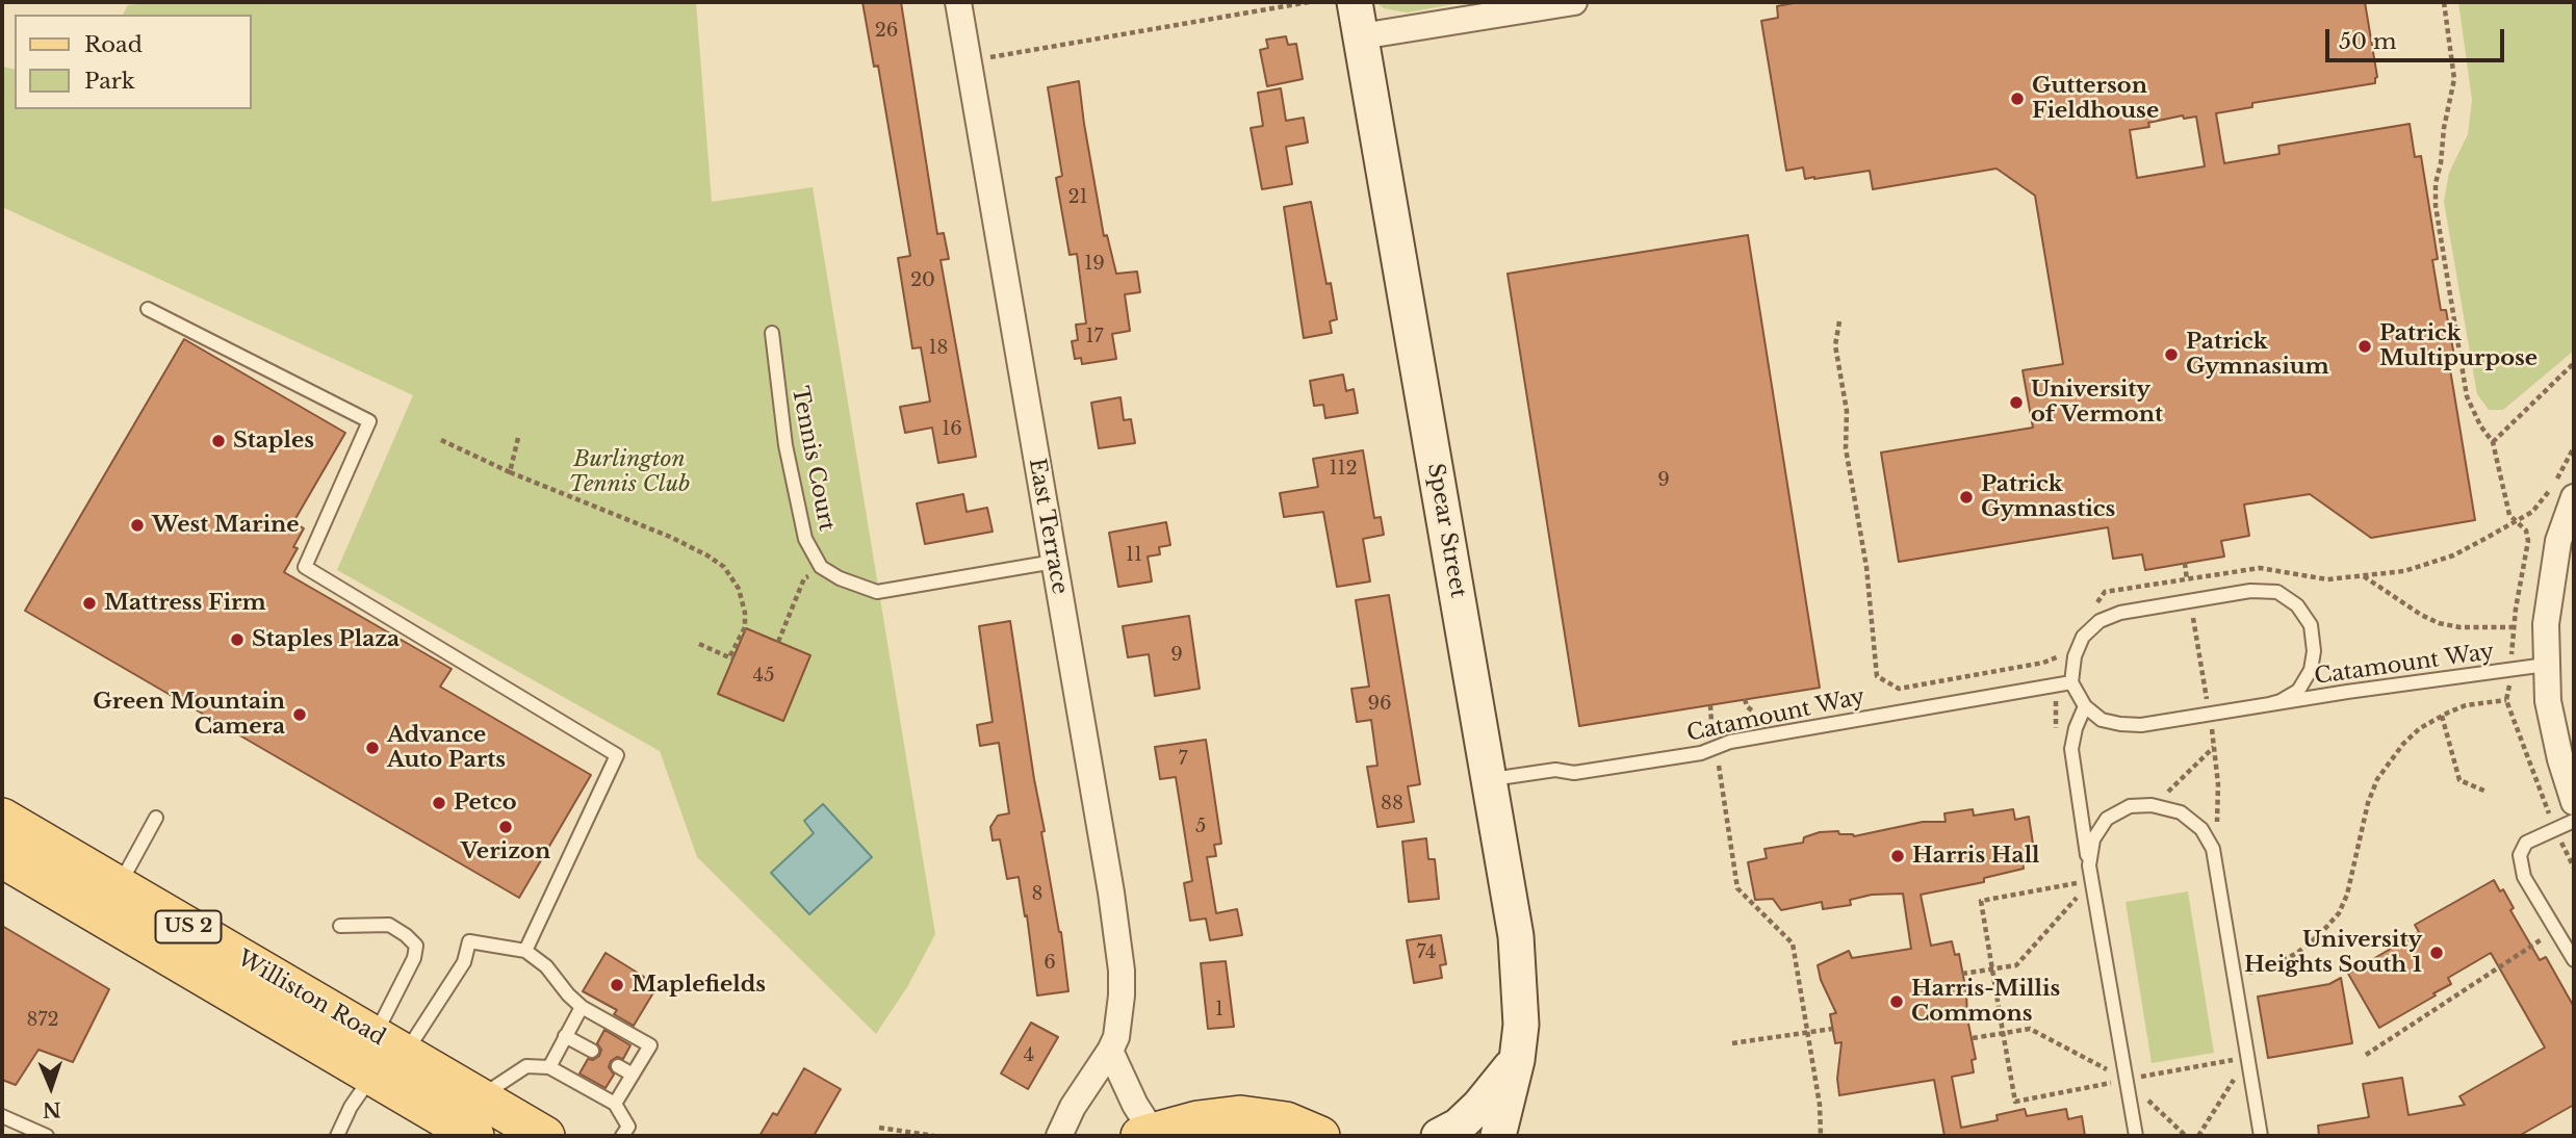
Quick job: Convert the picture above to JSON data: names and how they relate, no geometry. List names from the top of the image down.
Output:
{
  "streets": {
    "main road": ["Spear Street", "US 2", "Williston Road"],
    "street": ["East Terrace"],
    "lane": ["Tennis Court", "Catamount Way"]
  },
  "crossings": [
    ["Spear Street", "Catamount Way"]
  ],
  "parks": ["Burlington Tennis Club"],
  "places": [
    "Gutterson Fieldhouse",
    "Patrick Multipurpose",
    "Patrick Gymnasium",
    "University of Vermont",
    "Staples",
    "Patrick Gymnastics",
    "West Marine",
    "Mattress Firm",
    "Staples Plaza",
    "Green Mountain Camera",
    "Advance Auto Parts",
    "Petco",
    "Verizon",
    "Harris Hall",
    "University Heights South 1",
    "Maplefields",
    "Harris-Millis Commons"
  ],
  "house_numbers": [
    "26",
    "21",
    "19",
    "20",
    "17",
    "18",
    "16",
    "112",
    "9",
    "11",
    "9",
    "45",
    "96",
    "7",
    "88",
    "5",
    "8",
    "74",
    "6",
    "1",
    "872",
    "4"
  ],
  "legend": ["Road", "Park"],
  "scale_bar": "50 m",
  "north": "bottom"
}
